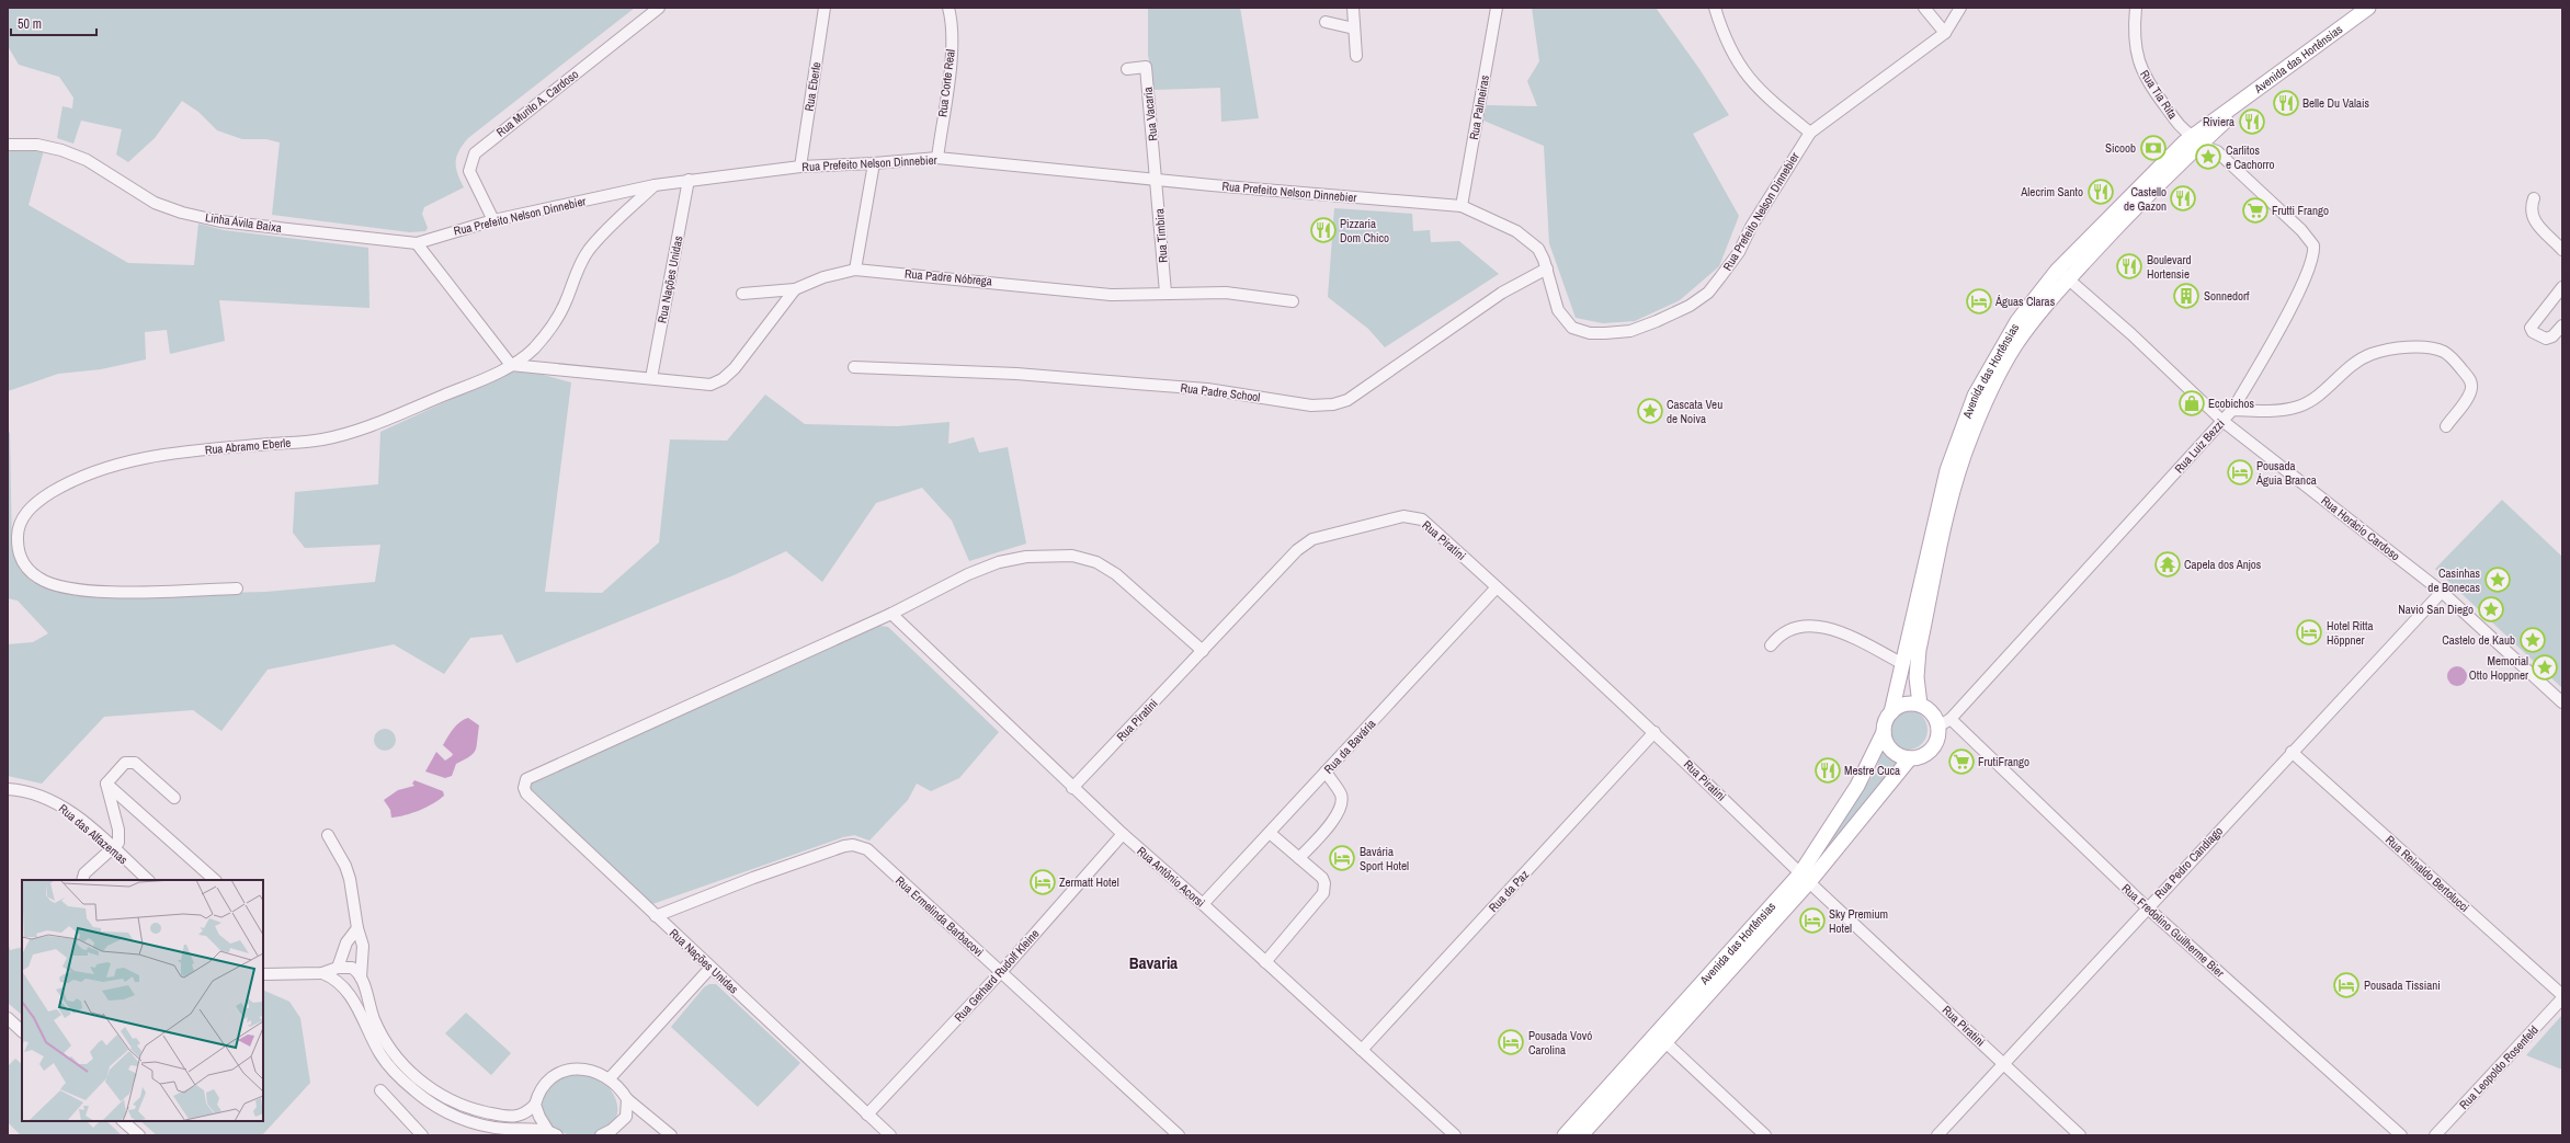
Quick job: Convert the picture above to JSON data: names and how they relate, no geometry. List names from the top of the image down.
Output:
{
  "streets": {
    "main road": ["Avenida das Hortênsias"],
    "street": [
      "Rua Corte Real",
      "Rua Eberle",
      "Rua Tia Rita",
      "Rua Murilo A. Cardoso",
      "Rua Palmeiras",
      "Rua Vacaria",
      "Rua Prefeito Nelson Dinnebier",
      "Linha Ávila Baixa",
      "Rua Timbira",
      "Rua Padre Nóbrega",
      "Rua Nações Unidas",
      "Rua Padre School",
      "Rua Abramo Eberle",
      "Rua Luiz Bezzi",
      "Rua Horácio Cardoso",
      "Rua Piratini",
      "Rua da Bavária",
      "Rua das Alfazemas",
      "Rua Pedro Candiago",
      "Rua Reinaldo Bertolucci",
      "Rua Antônio Acorsi",
      "Rua da Paz",
      "Rua Ermelinda Barbacovi",
      "Rua Fredolino Guilherme Bier",
      "Rua Gerhard Rudolf Kleine",
      "Rua Leopoldo Rosenfeld"
    ]
  },
  "crossings": [
    ["Avenida das Hortênsias", "Rua Tia Rita"],
    ["Avenida das Hortênsias", "Rua Luiz Bezzi"],
    ["Avenida das Hortênsias", "Rua Horácio Cardoso"],
    ["Avenida das Hortênsias", "Rua Piratini"],
    ["Avenida das Hortênsias", "Rua Fredolino Guilherme Bier"],
    ["Rua Corte Real", "Rua Prefeito Nelson Dinnebier"],
    ["Rua Eberle", "Rua Prefeito Nelson Dinnebier"],
    ["Rua Tia Rita", "Rua Luiz Bezzi"],
    ["Rua Murilo A. Cardoso", "Rua Prefeito Nelson Dinnebier"],
    ["Rua Palmeiras", "Rua Prefeito Nelson Dinnebier"],
    ["Rua Vacaria", "Rua Prefeito Nelson Dinnebier"],
    ["Rua Vacaria", "Rua Timbira"],
    ["Rua Prefeito Nelson Dinnebier", "Linha Ávila Baixa"],
    ["Rua Prefeito Nelson Dinnebier", "Rua Timbira"],
    ["Rua Prefeito Nelson Dinnebier", "Rua Nações Unidas"],
    ["Rua Prefeito Nelson Dinnebier", "Rua Padre School"],
    ["Rua Prefeito Nelson Dinnebier", "Rua Abramo Eberle"],
    ["Rua Timbira", "Rua Padre Nóbrega"],
    ["Rua Padre Nóbrega", "Rua Nações Unidas"],
    ["Rua Padre Nóbrega", "Rua Abramo Eberle"],
    ["Rua Nações Unidas", "Rua Antônio Acorsi"],
    ["Rua Nações Unidas", "Rua Ermelinda Barbacovi"],
    ["Rua Nações Unidas", "Rua Gerhard Rudolf Kleine"],
    ["Rua Luiz Bezzi", "Rua Horácio Cardoso"],
    ["Rua Luiz Bezzi", "Rua Fredolino Guilherme Bier"],
    ["Rua Horácio Cardoso", "Rua Pedro Candiago"],
    ["Rua Piratini", "Rua da Bavária"],
    ["Rua Piratini", "Rua Pedro Candiago"],
    ["Rua Piratini", "Rua Antônio Acorsi"],
    ["Rua Piratini", "Rua da Paz"],
    ["Rua da Bavária", "Rua Antônio Acorsi"],
    ["Rua Pedro Candiago", "Rua Reinaldo Bertolucci"],
    ["Rua Pedro Candiago", "Rua Fredolino Guilherme Bier"],
    ["Rua Reinaldo Bertolucci", "Rua Leopoldo Rosenfeld"],
    ["Rua Antônio Acorsi", "Rua da Paz"],
    ["Rua Antônio Acorsi", "Rua Gerhard Rudolf Kleine"],
    ["Rua Ermelinda Barbacovi", "Rua Gerhard Rudolf Kleine"]
  ],
  "districts": ["Bavaria"],
  "places": {
    "restaurant": [
      "Belle Du Valais",
      "Riviera",
      "Alecrim Santo",
      "Castello de Gazon",
      "Pizzaria Dom Chico",
      "Boulevard Hortensie",
      "Mestre Cuca"
    ],
    "bank": ["Sicoob"],
    "place": [
      "Carlitos e Cachorro",
      "Cascata Veu de Noiva",
      "Casinhas de Bonecas",
      "Navio San Diego",
      "Castelo de Kaub",
      "Memorial Otto Hoppner"
    ],
    "supermarket": ["Frutti Frango", "FrutiFrango"],
    "building": ["Sonnedorf"],
    "hotel": [
      "Águas Claras",
      "Pousada Águia Branca",
      "Hotel Ritta Höppner",
      "Bavária Sport Hotel",
      "Zermatt Hotel",
      "Sky Premium Hotel",
      "Pousada Tissiani",
      "Pousada Vovó Carolina"
    ],
    "shop": ["Ecobichos"],
    "temple": ["Capela dos Anjos"]
  },
  "scale_bar": "50 m"
}
